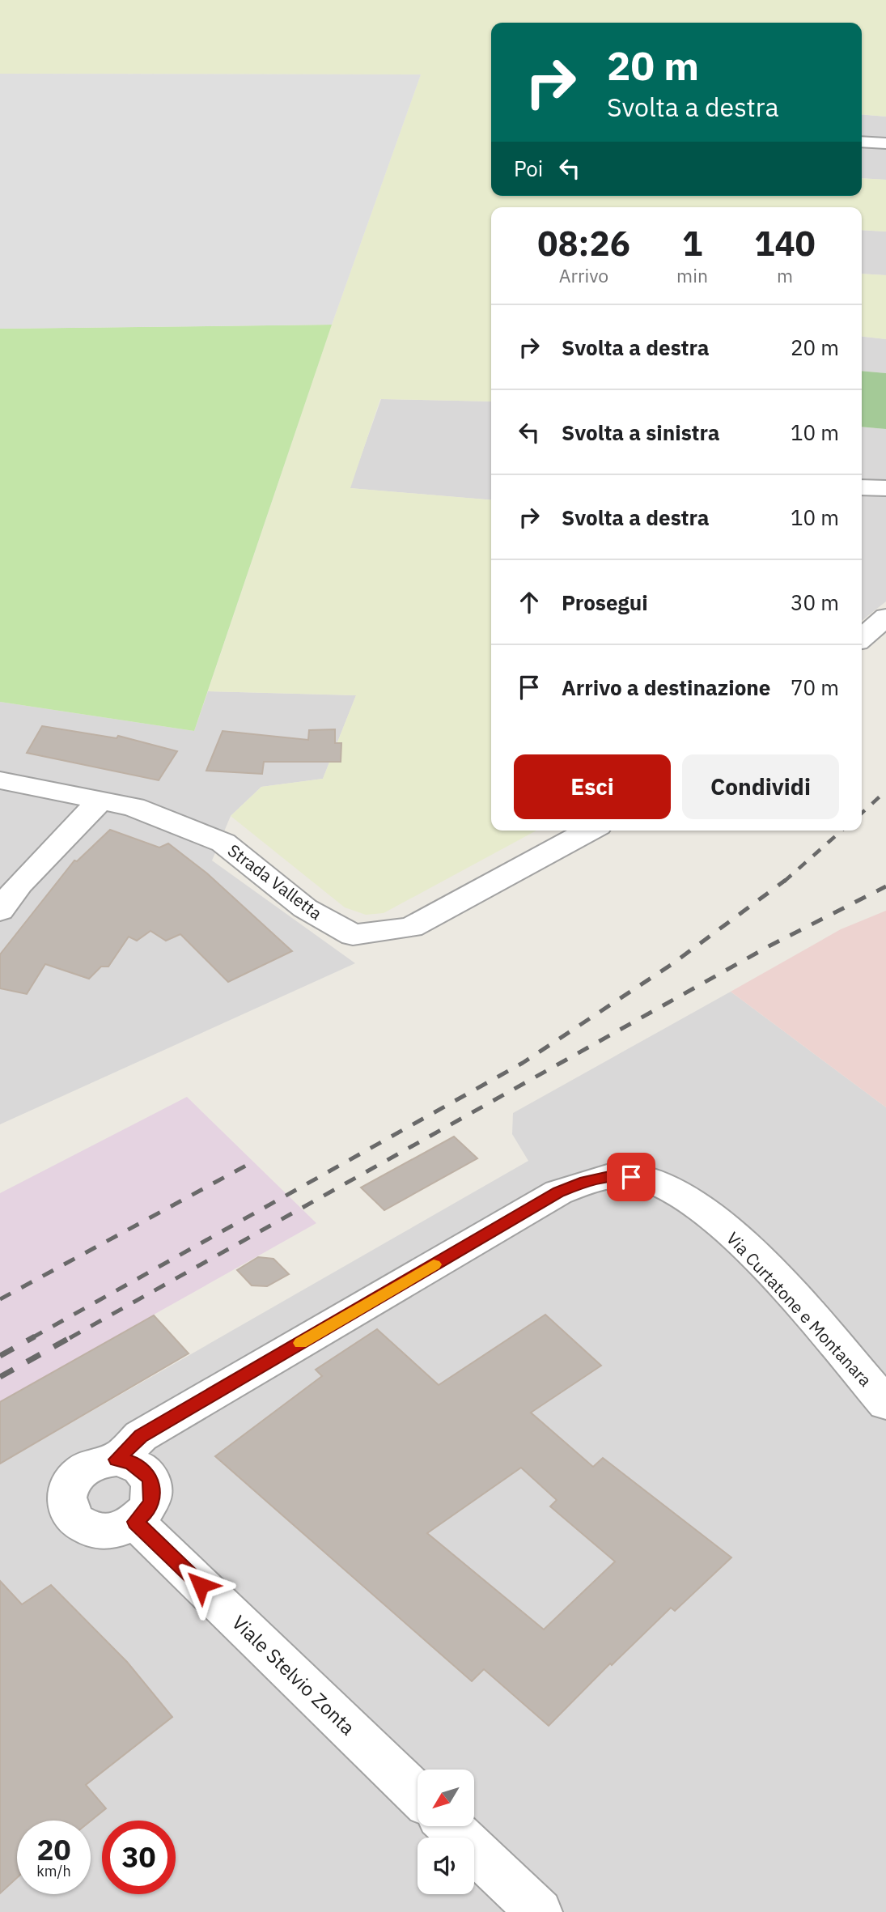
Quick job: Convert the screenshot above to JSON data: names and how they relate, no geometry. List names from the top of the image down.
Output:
{
  "streets": {
    "street": ["Strada Valletta", "Via Curtatone e Montanara", "Viale Stelvio Zonta"]
  },
  "crossings": [
    ["Via Curtatone e Montanara", "Viale Stelvio Zonta"]
  ],
  "north": "bottom left",
  "page": {
    "turn": ["20 m", "Svolta a destra"],
    "then": "Poi",
    "eta": [
      "08:26",
      "Arrivo",
      "1",
      "min",
      "140",
      "m"
    ],
    "list": [
      {
        "name": "Svolta a destra",
        "value": "20 m"
      },
      {
        "name": "Svolta a sinistra",
        "value": "10 m"
      },
      {
        "name": "Svolta a destra",
        "value": "10 m"
      },
      {
        "name": "Prosegui",
        "value": "30 m"
      },
      {
        "name": "Arrivo a destinazione",
        "value": "70 m"
      }
    ],
    "buttons": ["Esci", "Condividi"],
    "speed": "20 km/h",
    "limit": "30"
  }
}
